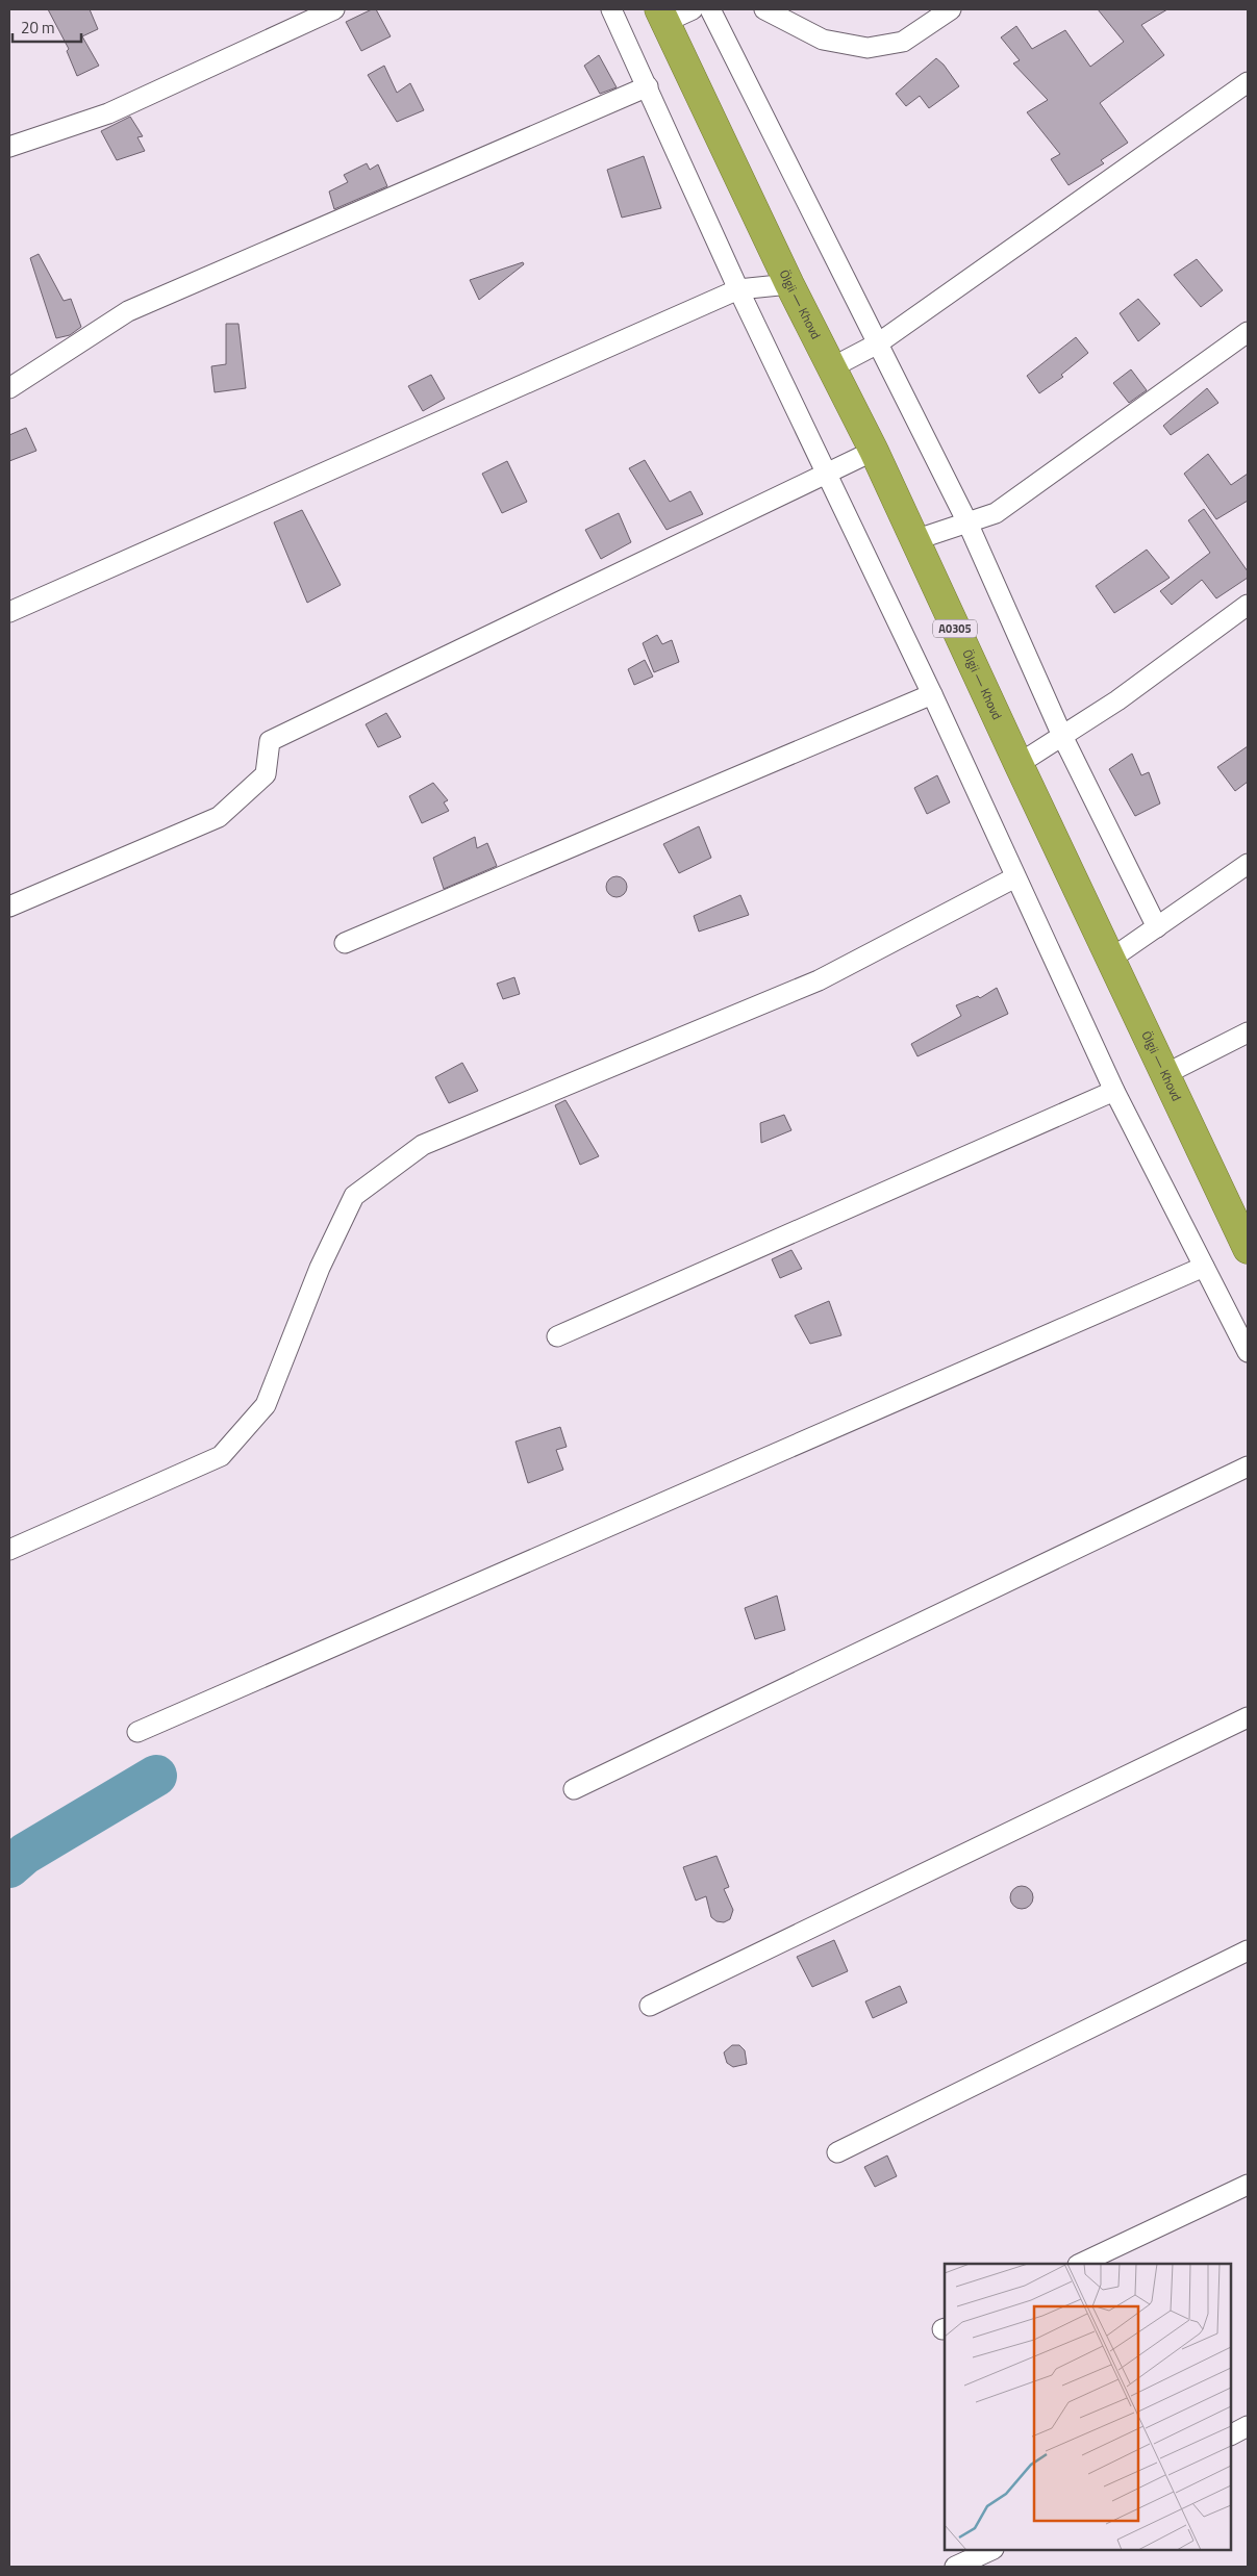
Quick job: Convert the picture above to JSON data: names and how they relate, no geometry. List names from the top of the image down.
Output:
{
  "streets": {
    "highway": ["Ölgii — Khovd", "A0305"]
  },
  "scale_bar": "20 m"
}
